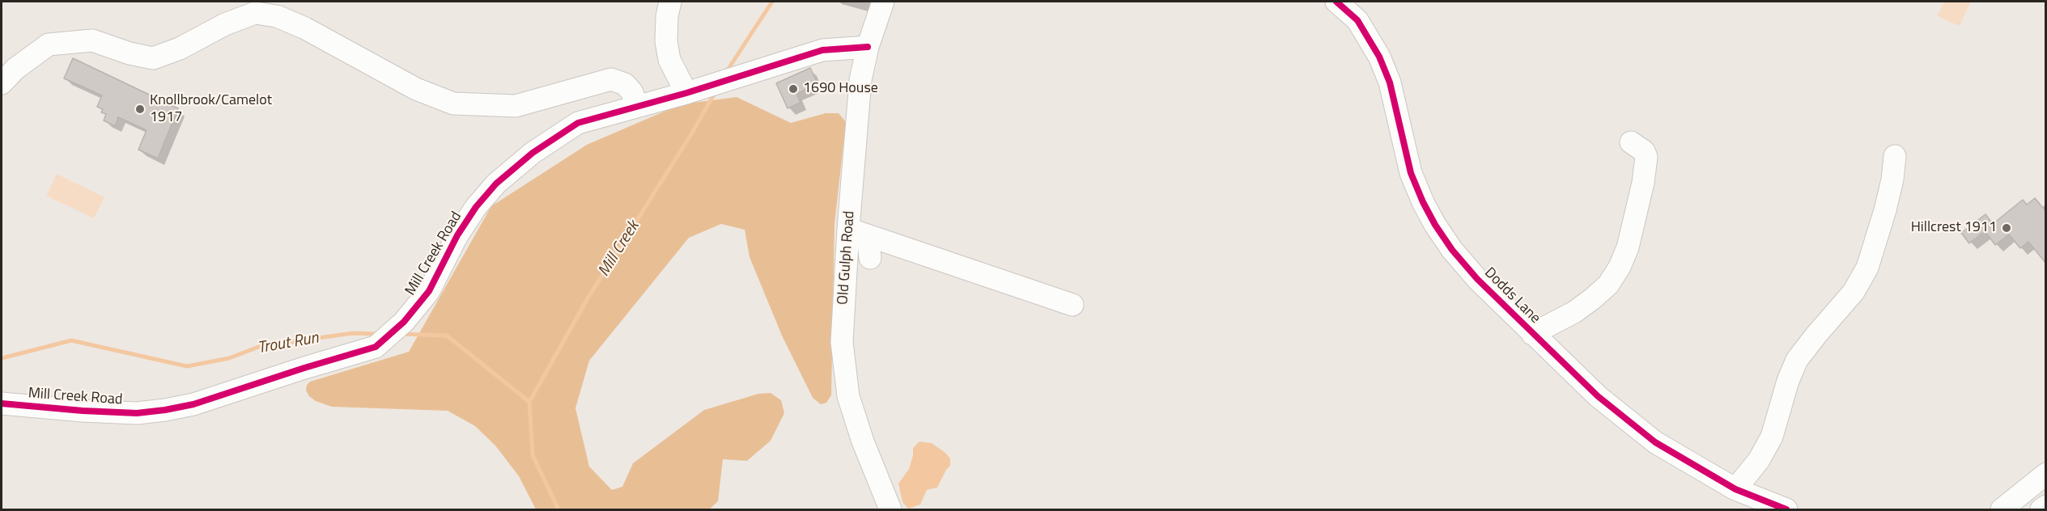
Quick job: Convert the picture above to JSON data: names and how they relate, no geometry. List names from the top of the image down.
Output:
{
  "streets": {
    "street": ["Mill Creek Road", "Old Gulph Road", "Dodds Lane"]
  },
  "crossings": [
    ["Mill Creek Road", "Old Gulph Road"]
  ],
  "water": ["Mill Creek", "Trout Run"],
  "places": ["1690 House", "Knollbrook/Camelot 1917", "Hillcrest 1911"]
}
